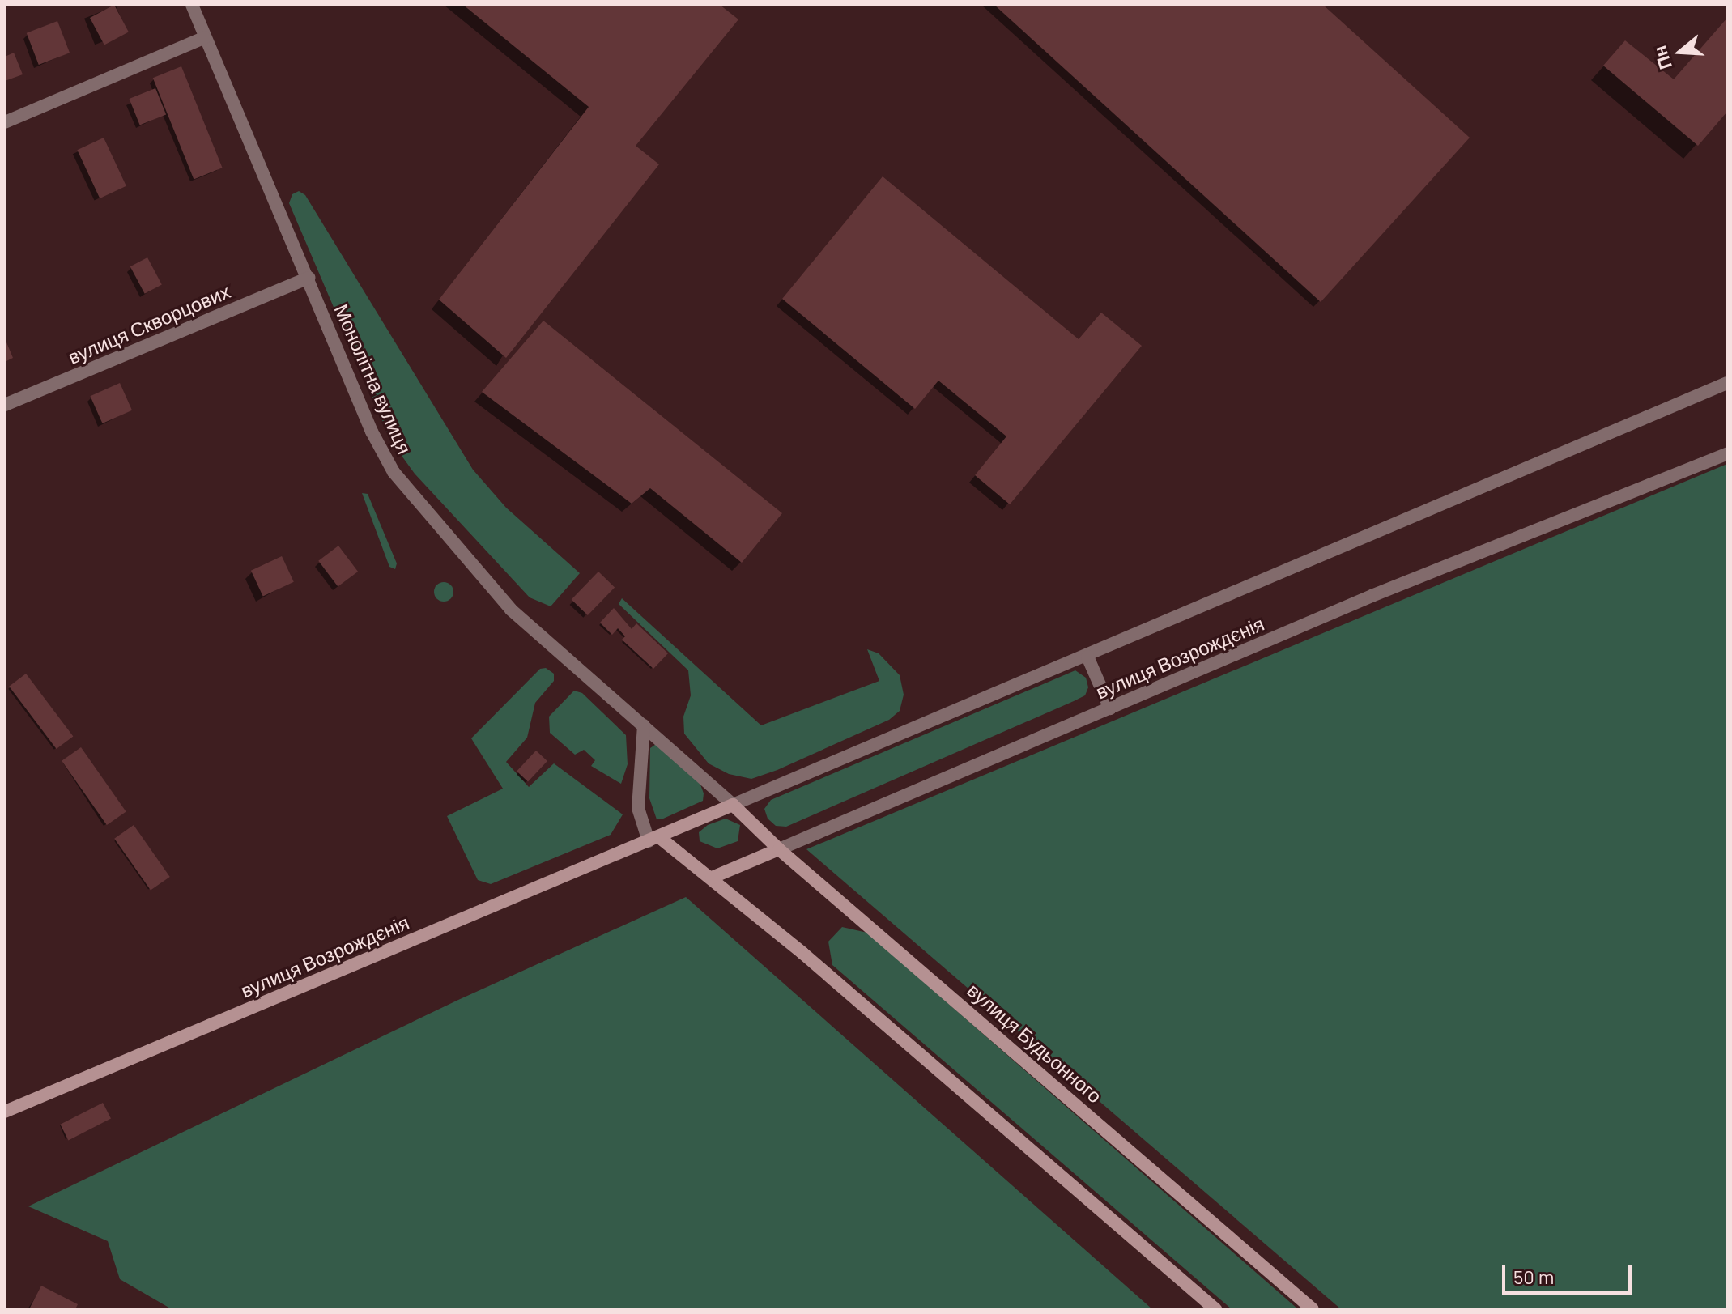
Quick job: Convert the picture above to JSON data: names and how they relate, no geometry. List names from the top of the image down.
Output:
{
  "streets": {
    "main road": ["вулиця Возрождєнія", "вулиця Будьонного"],
    "street": ["вулиця Скворцових", "Монолітна вулиця"]
  },
  "crossings": [
    ["вулиця Скворцових", "Монолітна вулиця"],
    ["Монолітна вулиця", "вулиця Возрождєнія"],
    ["Монолітна вулиця", "вулиця Будьонного"],
    ["вулиця Возрождєнія", "вулиця Будьонного"]
  ],
  "scale_bar": "50 m",
  "north": "left"
}
